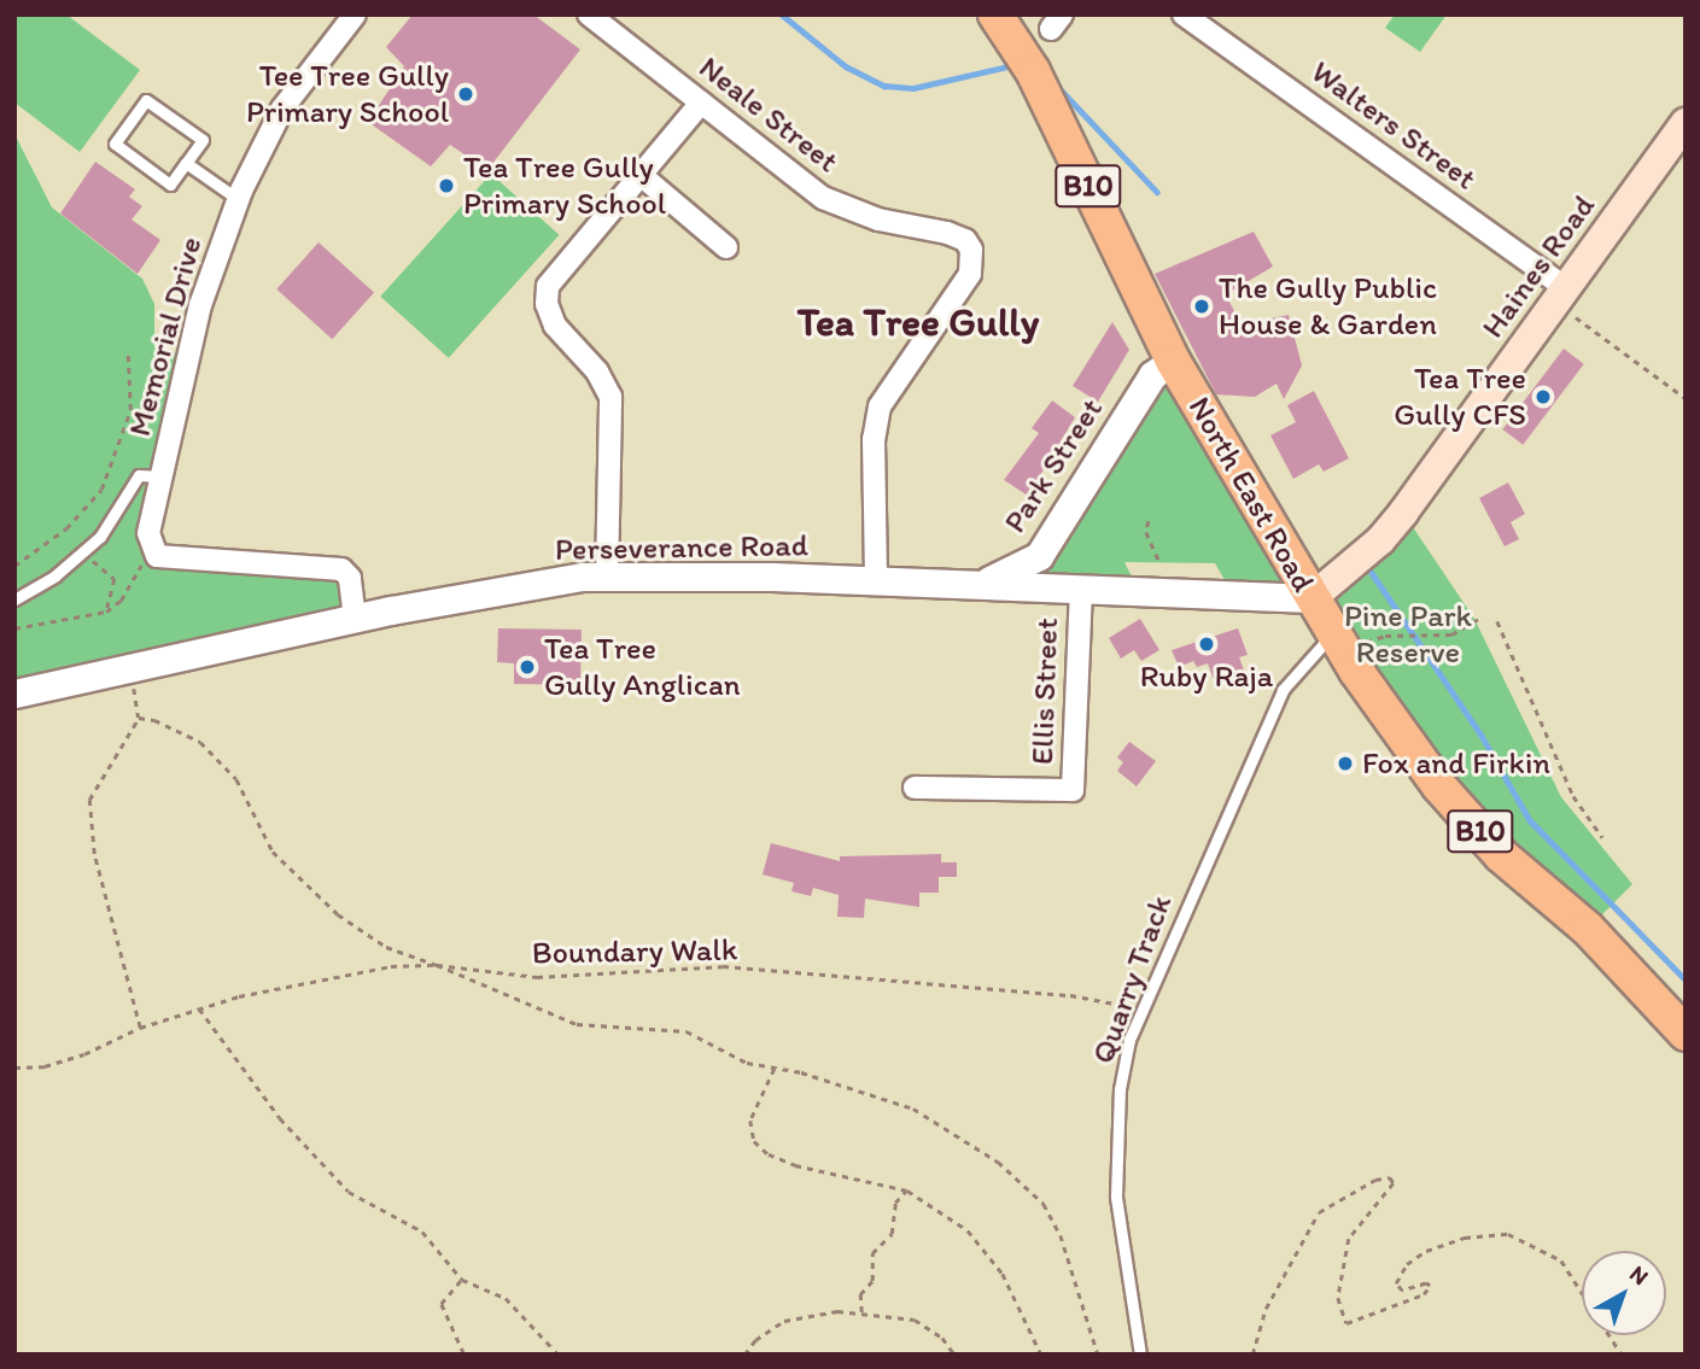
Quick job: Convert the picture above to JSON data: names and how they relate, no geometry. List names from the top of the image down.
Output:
{
  "streets": {
    "main road": ["B10", "Haines Road", "North East Road"],
    "street": [
      "Neale Street",
      "Walters Street",
      "Memorial Drive",
      "Park Street",
      "Perseverance Road",
      "Ellis Street"
    ],
    "lane": ["Quarry Track"],
    "path": ["Boundary Walk"]
  },
  "crossings": [
    ["Neale Street", "Perseverance Road"],
    ["Walters Street", "Haines Road"],
    ["Haines Road", "North East Road"],
    ["Haines Road", "Perseverance Road"],
    ["Park Street", "North East Road"],
    ["Park Street", "Perseverance Road"],
    ["North East Road", "Perseverance Road"],
    ["North East Road", "Quarry Track"],
    ["Perseverance Road", "Ellis Street"],
    ["Boundary Walk", "Quarry Track"]
  ],
  "districts": ["Tea Tree Gully"],
  "parks": ["Pine Park Reserve"],
  "places": [
    "Tee Tree Gully Primary School",
    "Tea Tree Gully Primary School",
    "The Gully Public House & Garden",
    "Tea Tree Gully CFS",
    "Ruby Raja",
    "Tea Tree Gully Anglican",
    "Fox and Firkin"
  ],
  "north": "top right"
}
